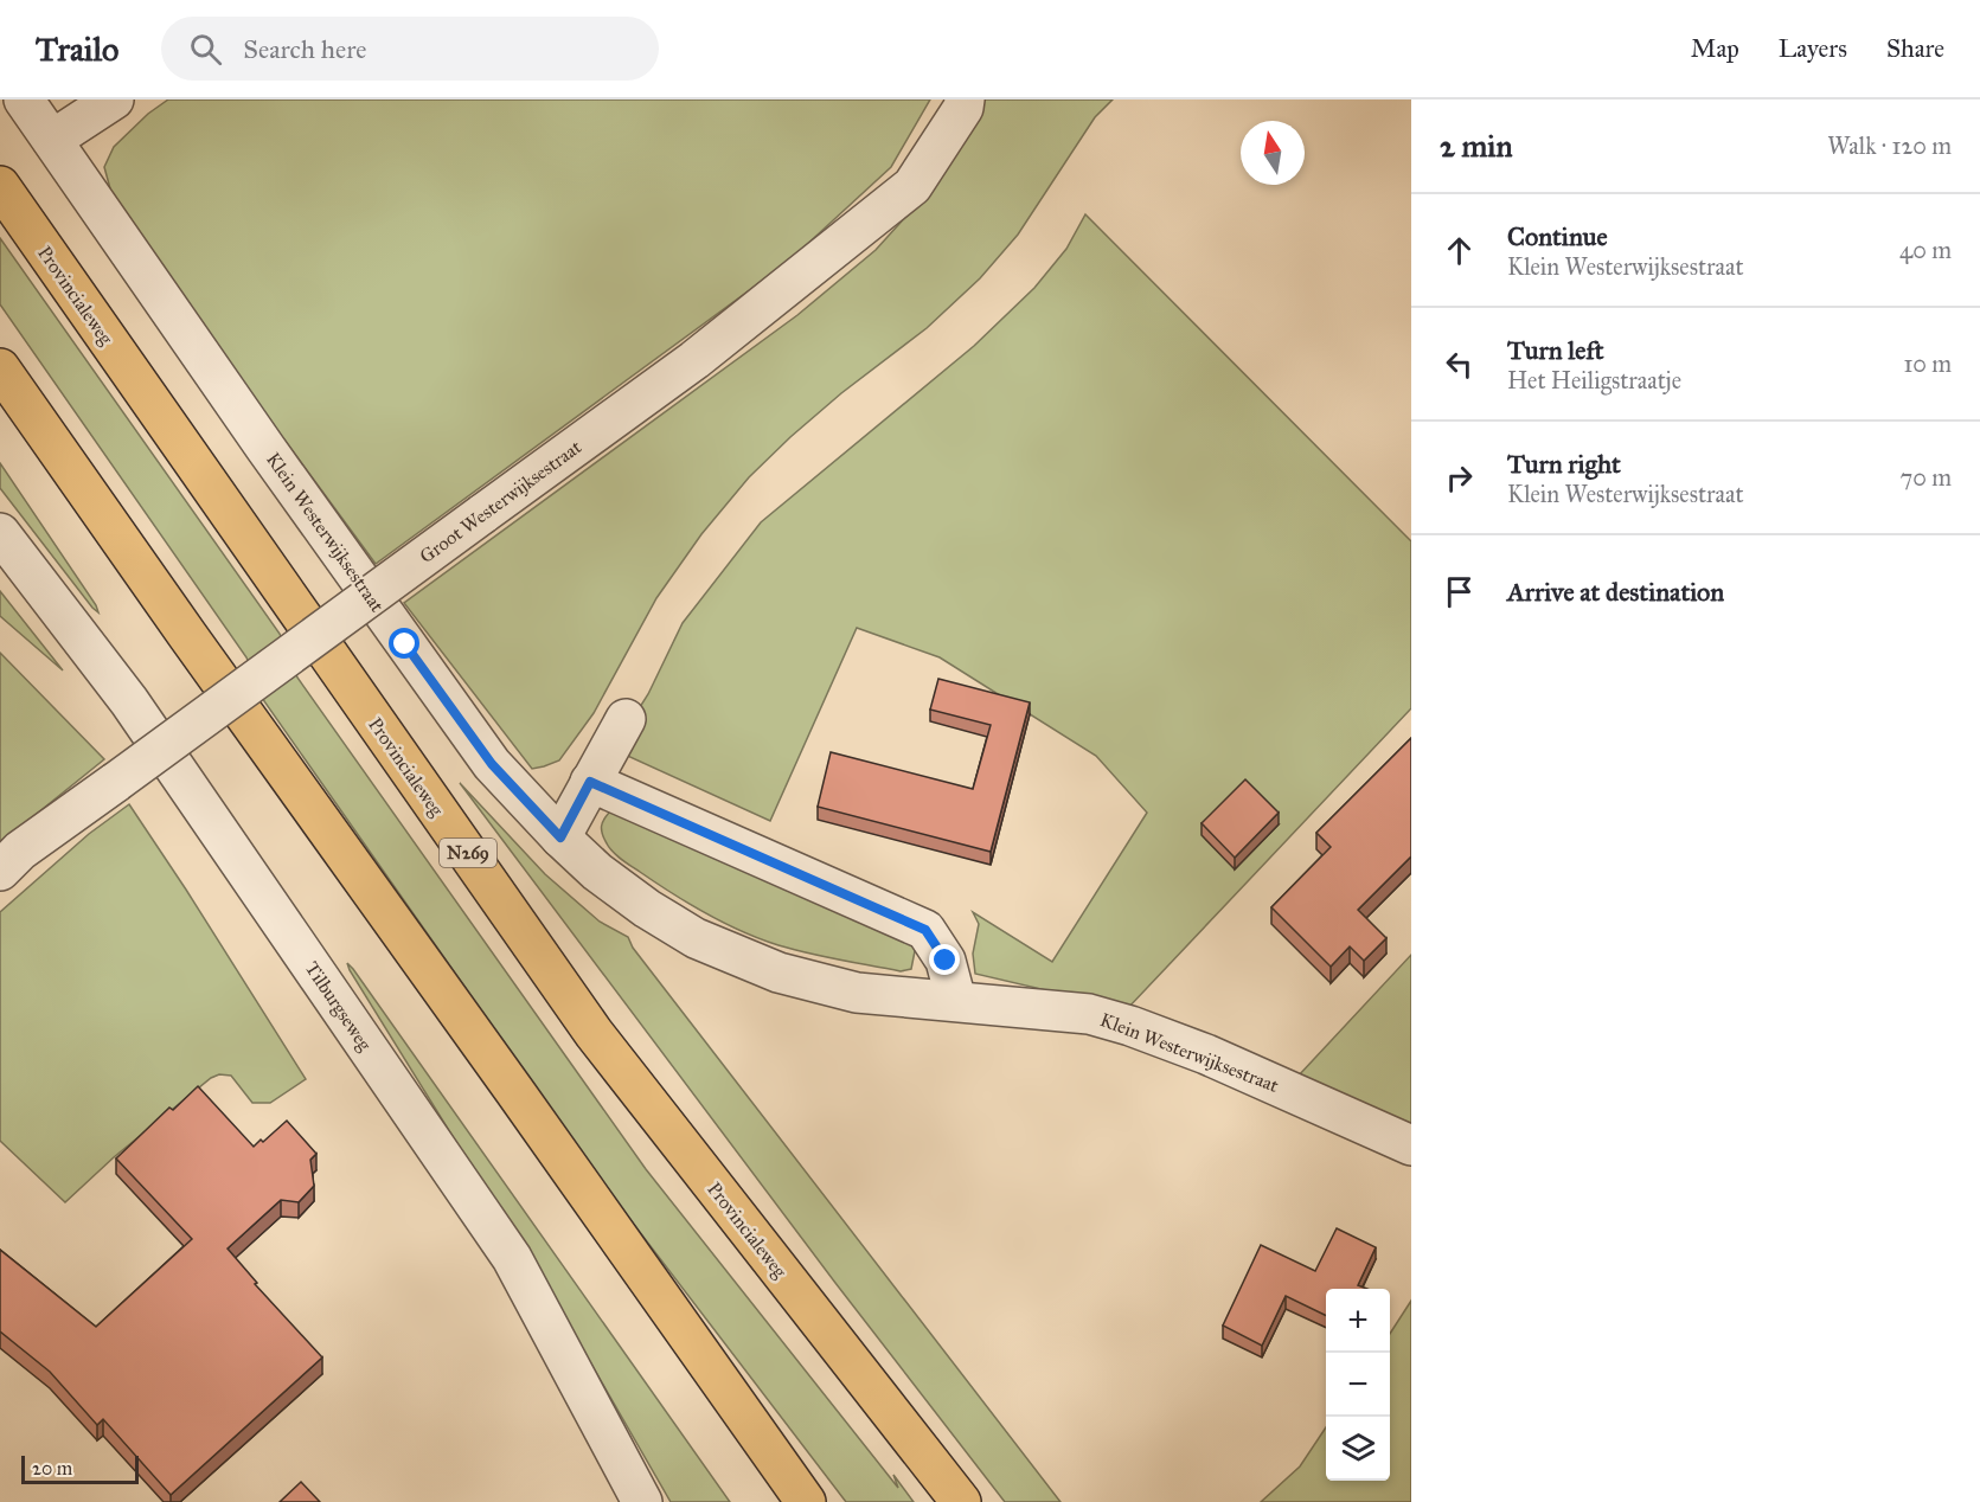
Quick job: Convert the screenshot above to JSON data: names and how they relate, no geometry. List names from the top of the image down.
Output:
{
  "streets": {
    "highway": ["Provincialeweg", "N269"],
    "street": ["Groot Westerwijksestraat", "Klein Westerwijksestraat", "Tilburgseweg"]
  },
  "scale_bar": "20 m",
  "north": "top",
  "page": {
    "header": "Trailo",
    "search": "Search here",
    "nav": ["Map", "Layers", "Share"],
    "heading": ["2 min", "Walk · 120 m"],
    "list": [
      ["Continue", "Klein Westerwijksestraat", "40 m"],
      ["Turn left", "Het Heiligstraatje", "10 m"],
      ["Turn right", "Klein Westerwijksestraat", "70 m"],
      "Arrive at destination"
    ],
    "map_buttons": ["+", "−"],
    "scale": "20 m"
  }
}
